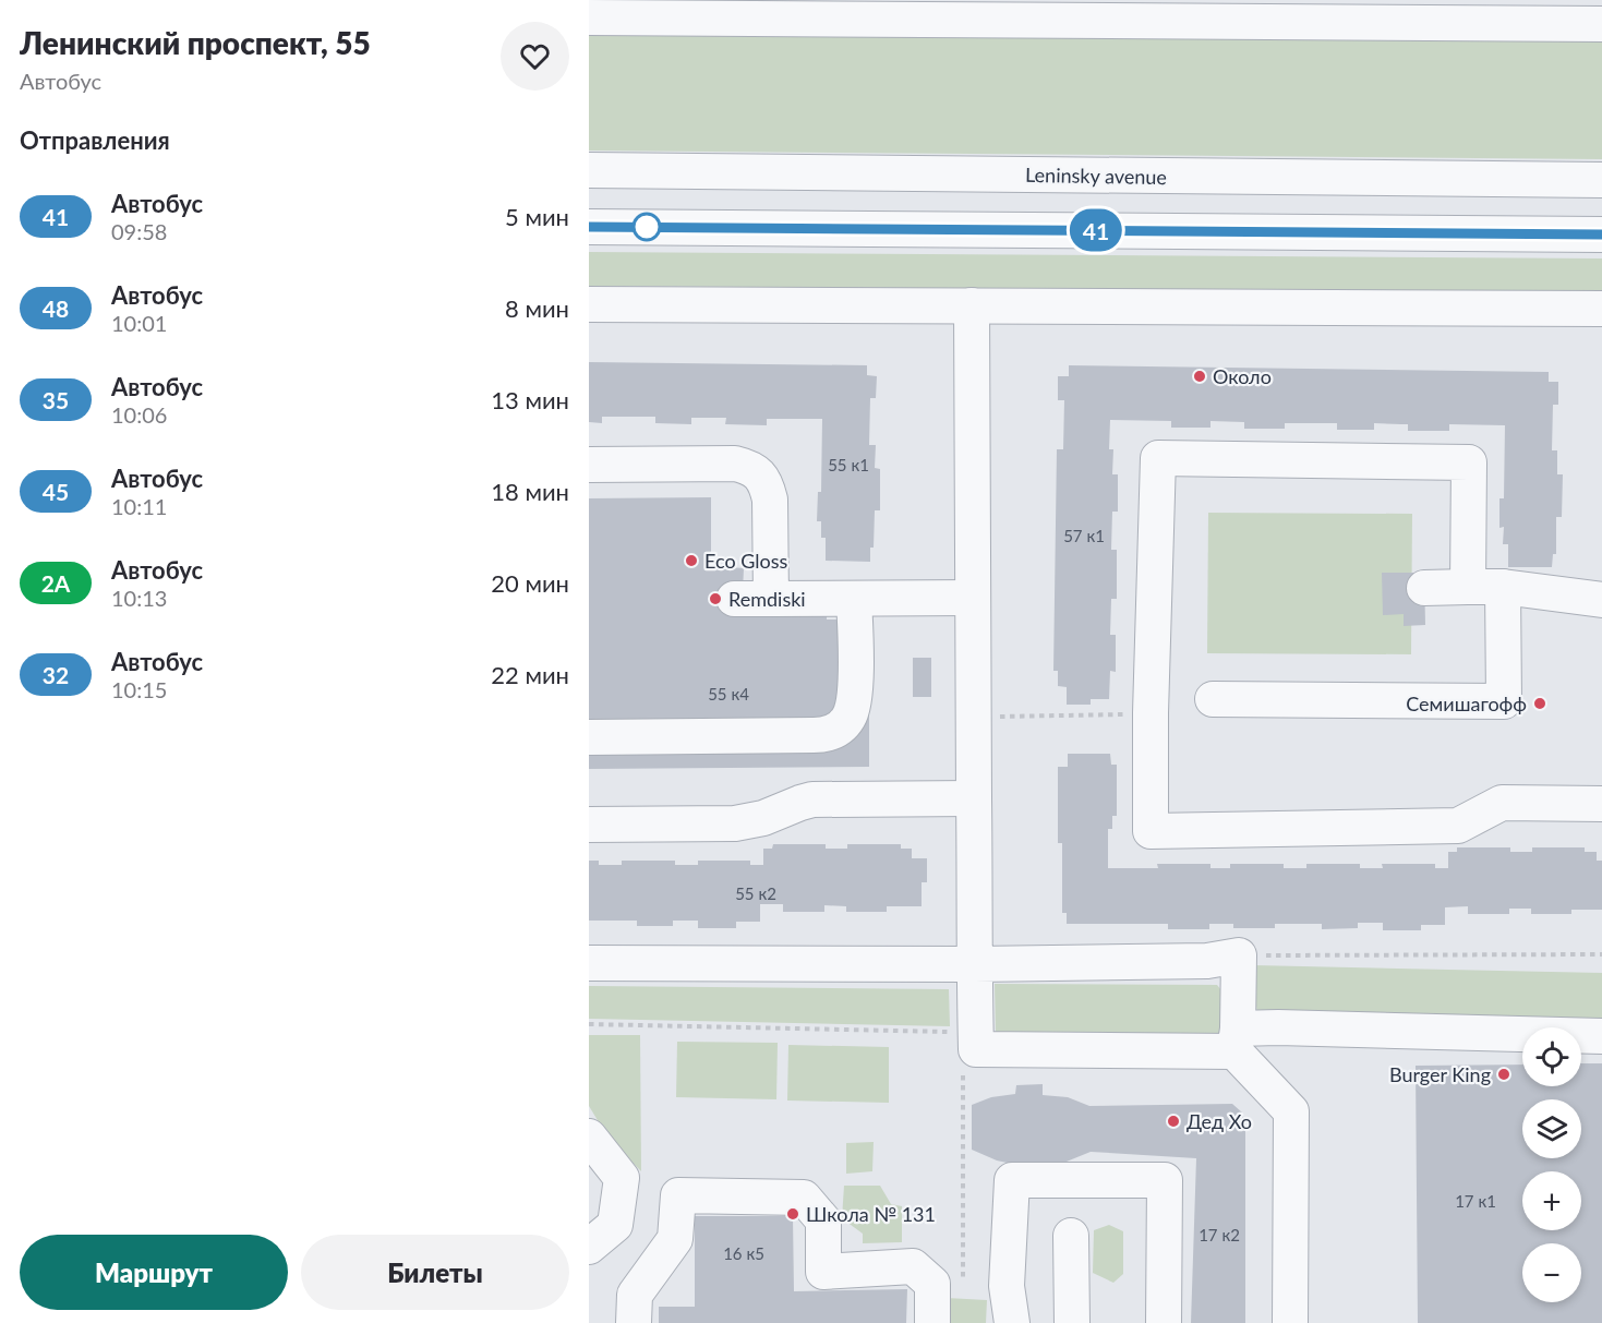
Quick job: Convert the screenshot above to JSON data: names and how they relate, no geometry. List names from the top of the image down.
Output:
{
  "streets": {
    "street": ["Leninsky avenue"]
  },
  "places": [
    "Около",
    "Eco Gloss",
    "Remdiski",
    "Семишагофф",
    "Burger King",
    "Дед Хо",
    "Школа № 131"
  ],
  "lines": ["bus line 41"],
  "house_numbers": [
    "55 к1",
    "57 к1",
    "55 к4",
    "55 к2",
    "17 к1",
    "17 к2",
    "16 к5"
  ],
  "page": {
    "heading": [
      ["Ленинский проспект, 55", "Автобус"],
      "Отправления"
    ],
    "on_map": "41",
    "list": [
      {
        "mark": "41",
        "name": "Автобус",
        "note": "09:58",
        "value": "5 мин"
      },
      {
        "mark": "48",
        "name": "Автобус",
        "note": "10:01",
        "value": "8 мин"
      },
      {
        "mark": "35",
        "name": "Автобус",
        "note": "10:06",
        "value": "13 мин"
      },
      {
        "mark": "45",
        "name": "Автобус",
        "note": "10:11",
        "value": "18 мин"
      },
      {
        "mark": "2А",
        "name": "Автобус",
        "note": "10:13",
        "value": "20 мин"
      },
      {
        "mark": "32",
        "name": "Автобус",
        "note": "10:15",
        "value": "22 мин"
      }
    ],
    "map_buttons": ["+", "−"],
    "buttons": ["Маршрут", "Билеты"]
  }
}
